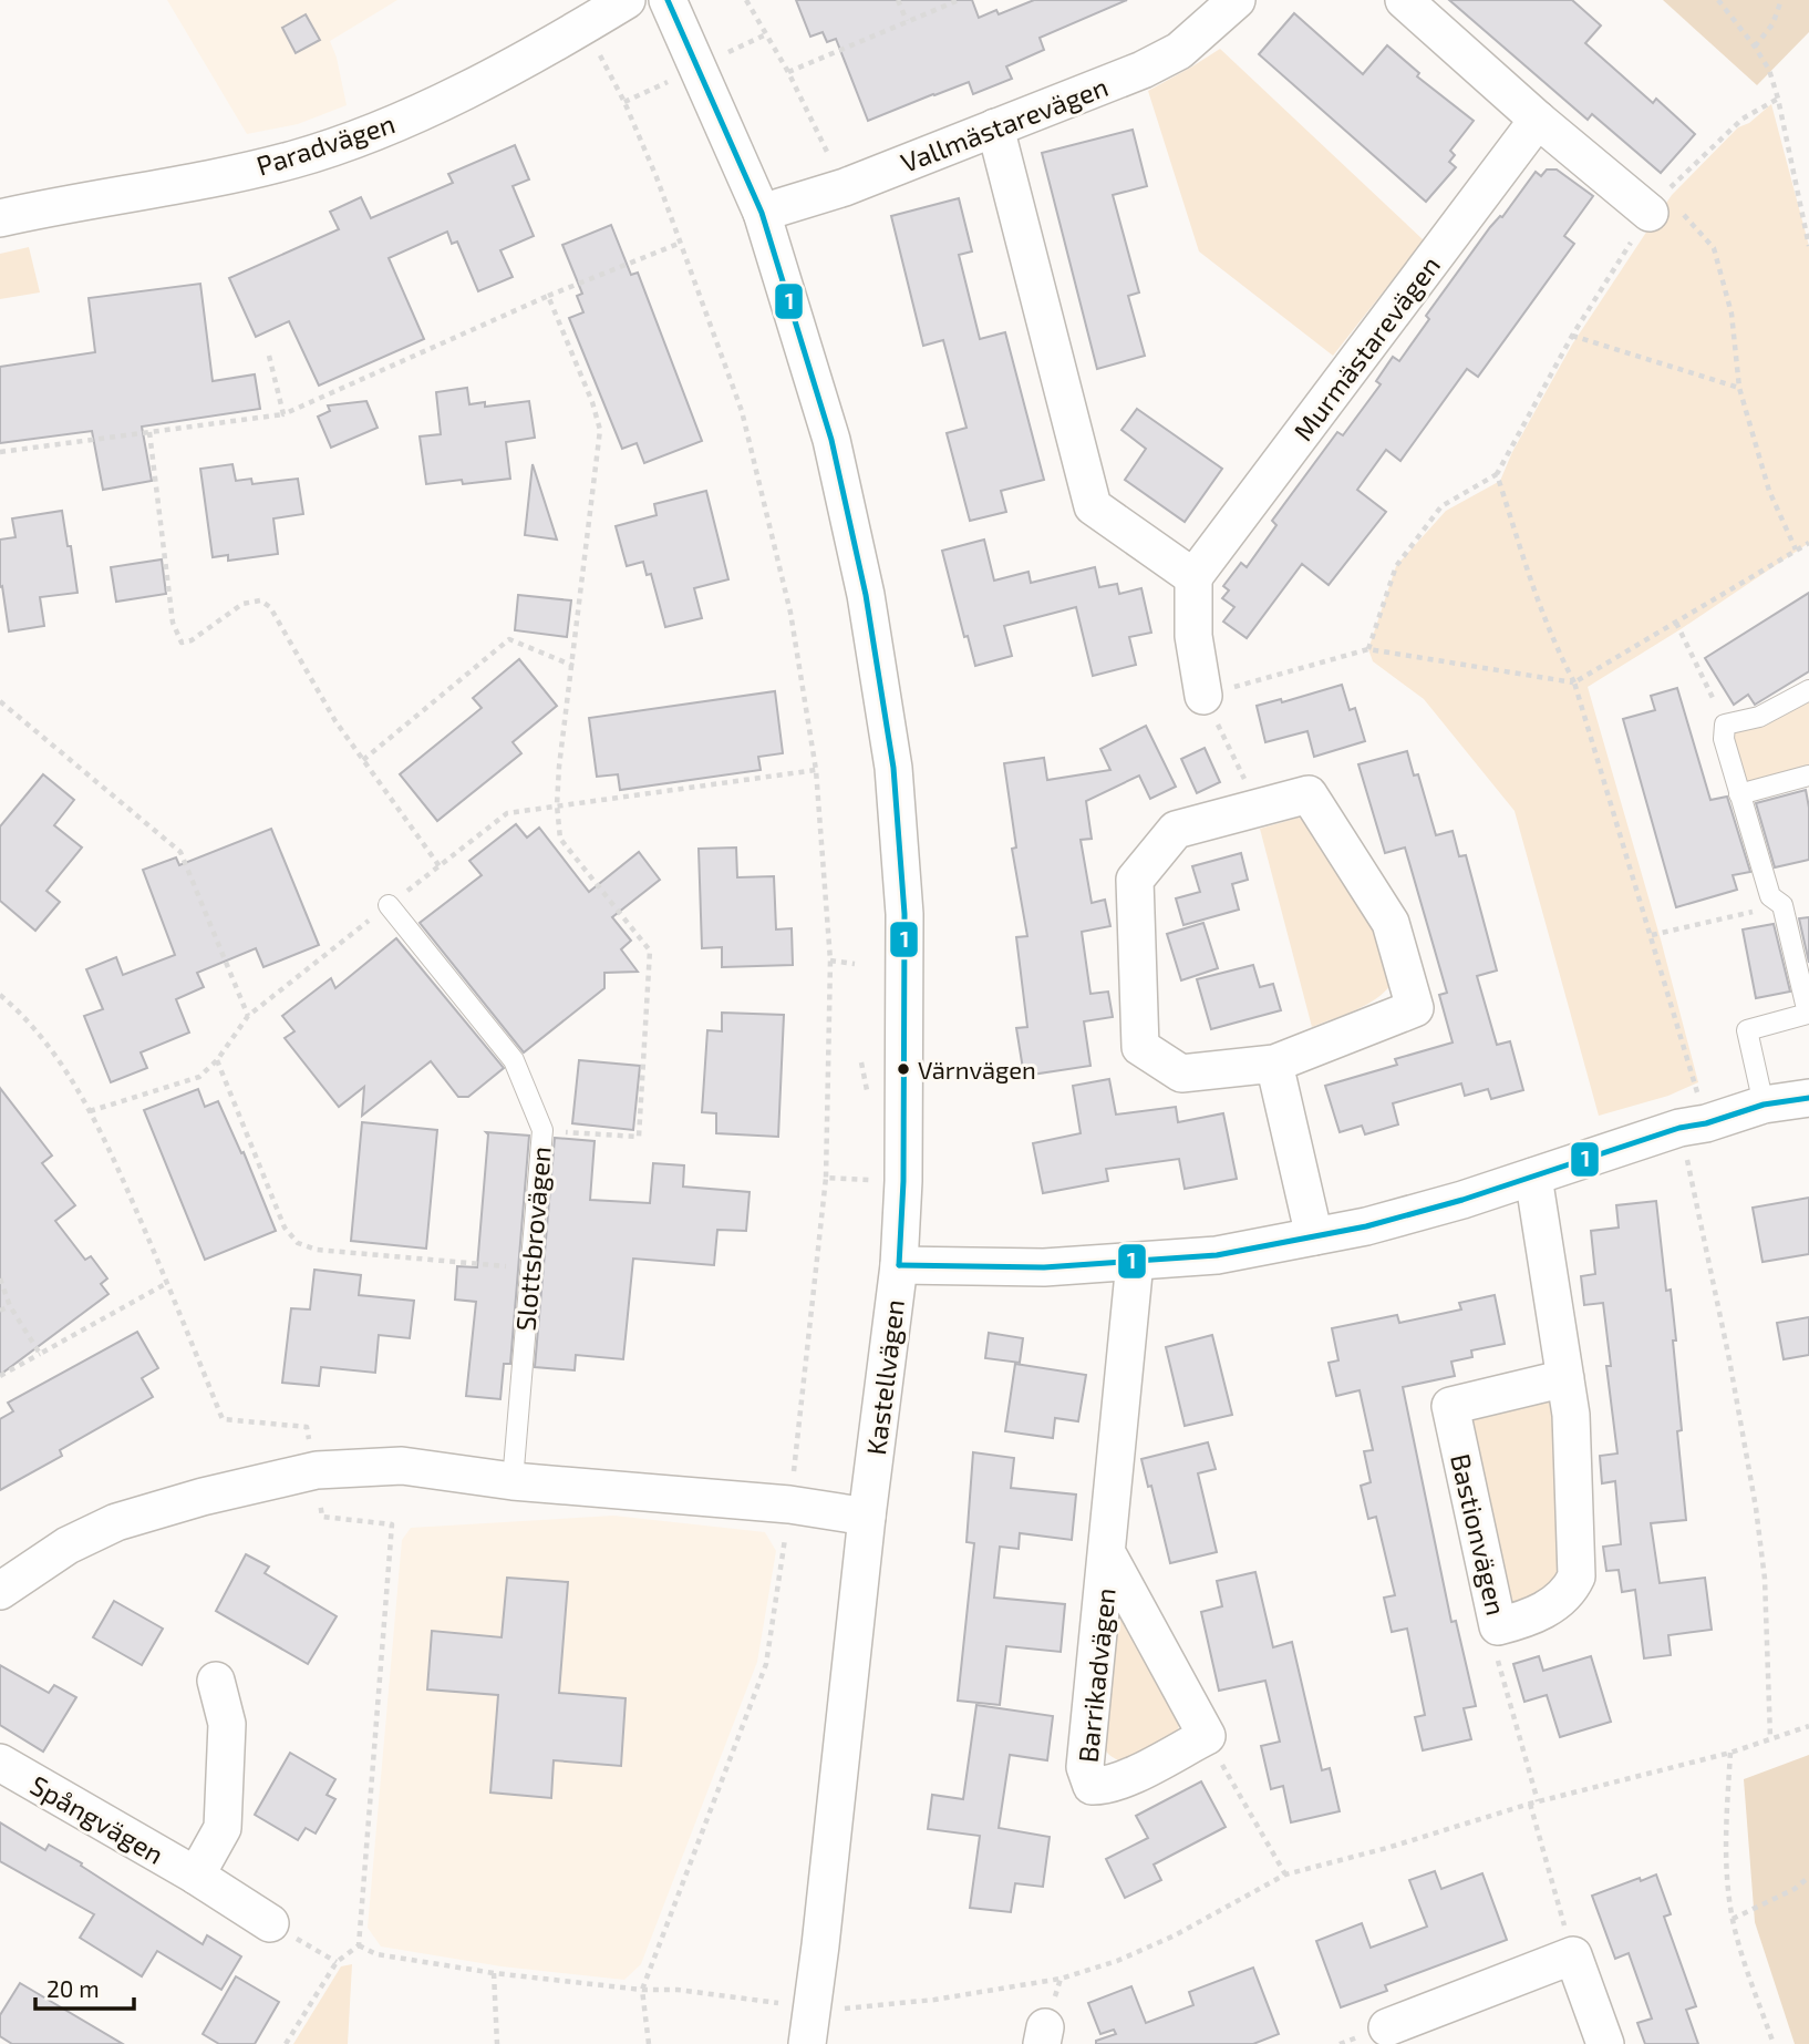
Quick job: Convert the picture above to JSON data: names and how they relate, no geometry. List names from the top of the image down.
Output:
{
  "streets": {
    "street": [
      "Vallmästarevägen",
      "Paradvägen",
      "Murmästarevägen",
      "Kastellvägen",
      "Bastionvägen",
      "Barrikadvägen",
      "Spångvägen"
    ],
    "lane": ["Slottsbrovägen"]
  },
  "crossings": [
    ["Vallmästarevägen", "Kastellvägen"]
  ],
  "places": ["Värnvägen"],
  "lines": ["transit line 1"],
  "scale_bar": "20 m"
}
